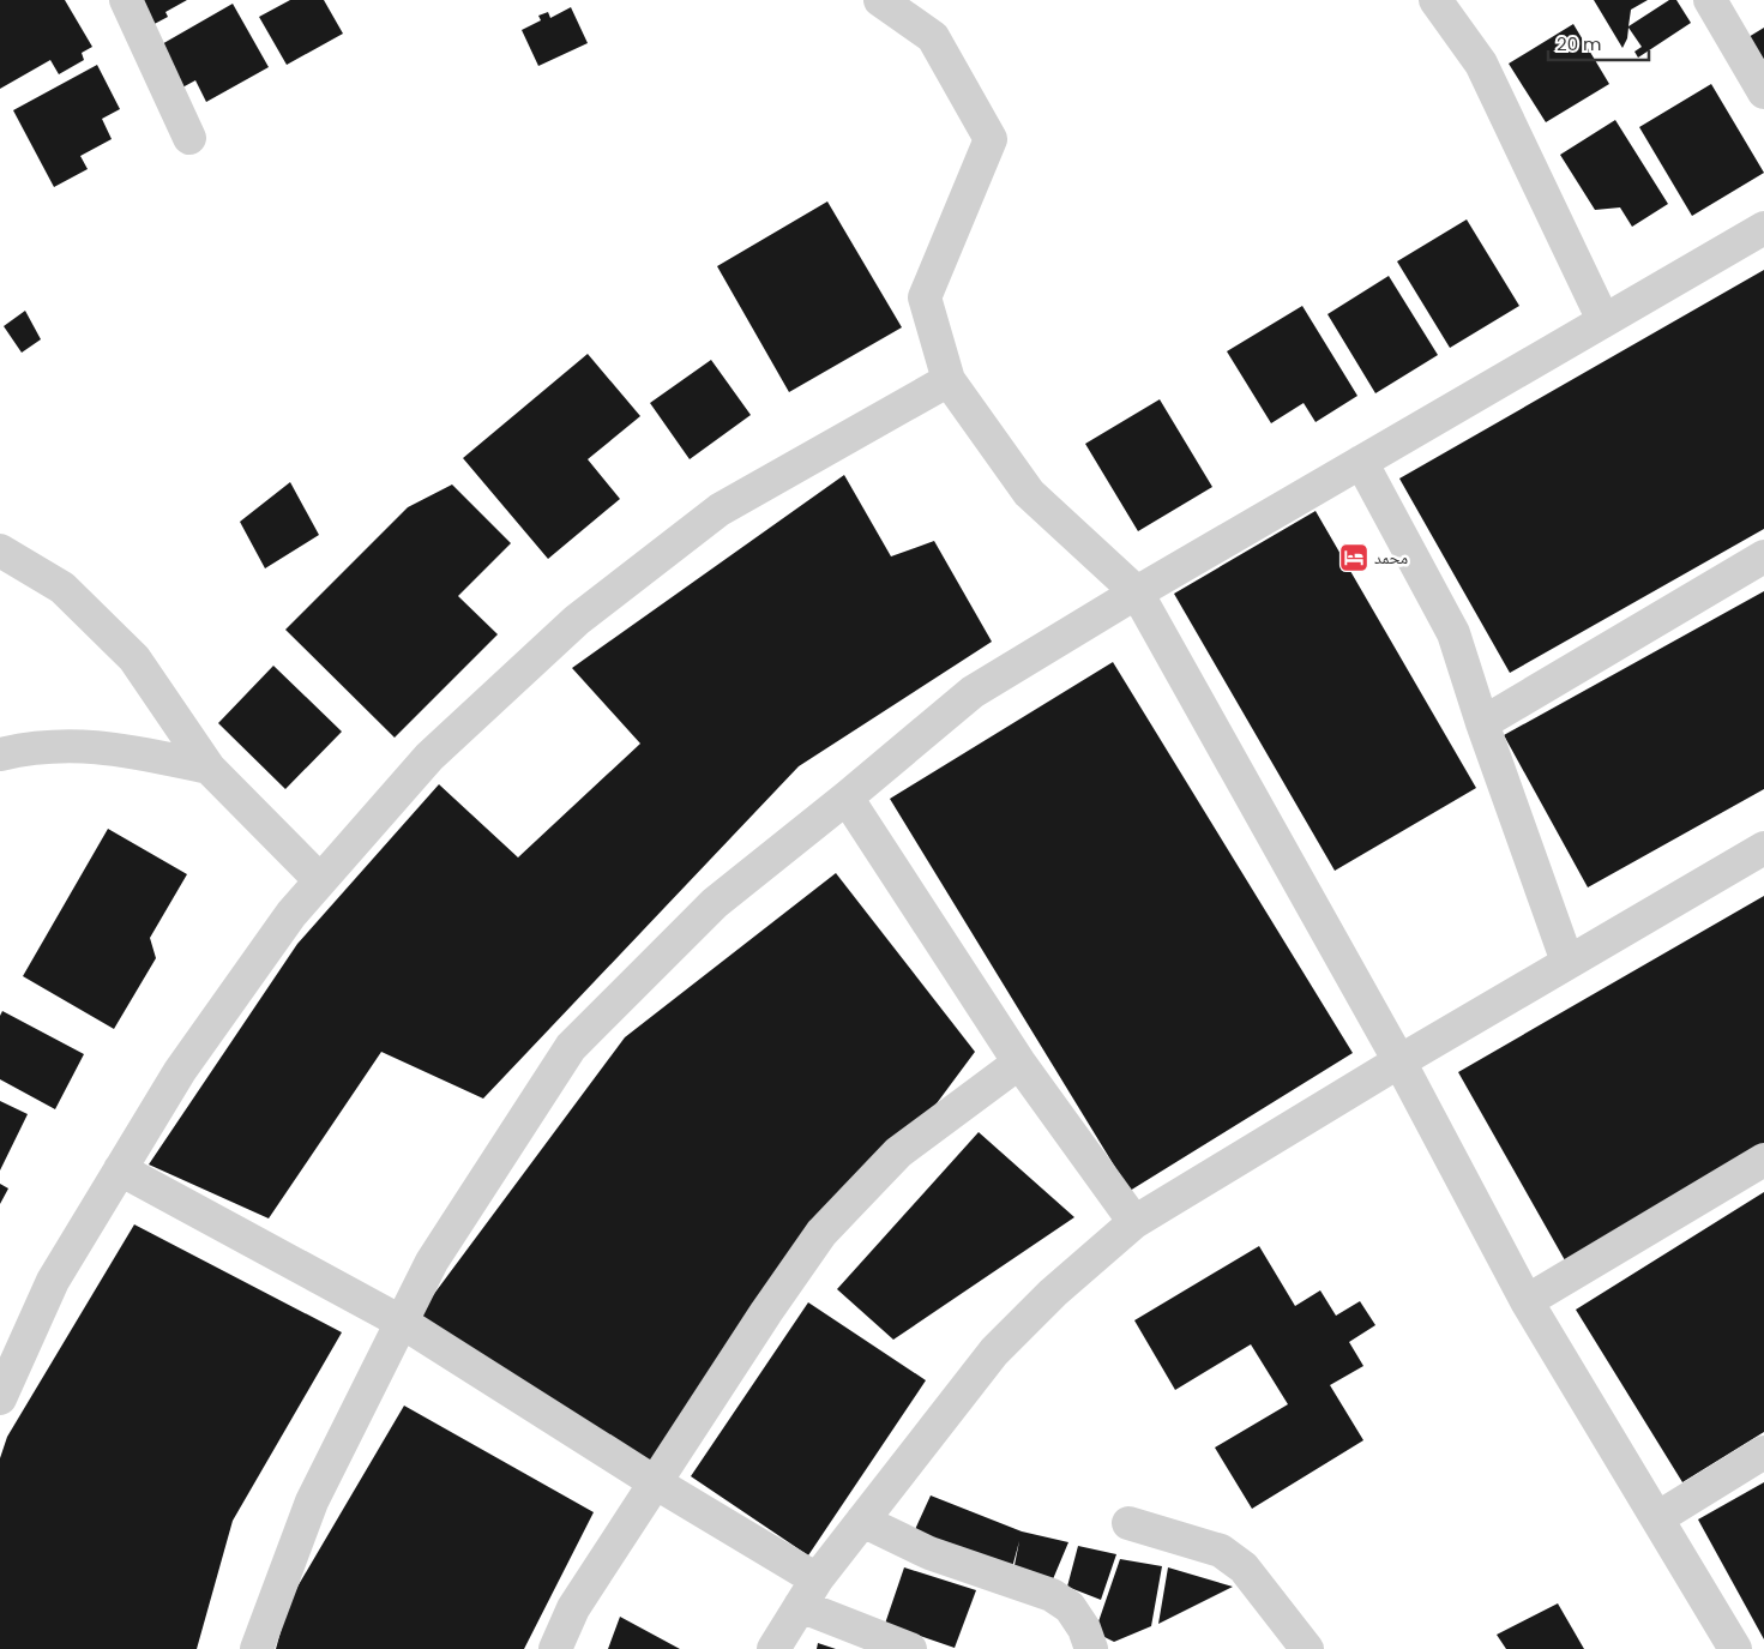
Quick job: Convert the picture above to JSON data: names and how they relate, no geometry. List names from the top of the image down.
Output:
{
  "places": {
    "hotel": ["محمد"]
  },
  "scale_bar": "20 m"
}
